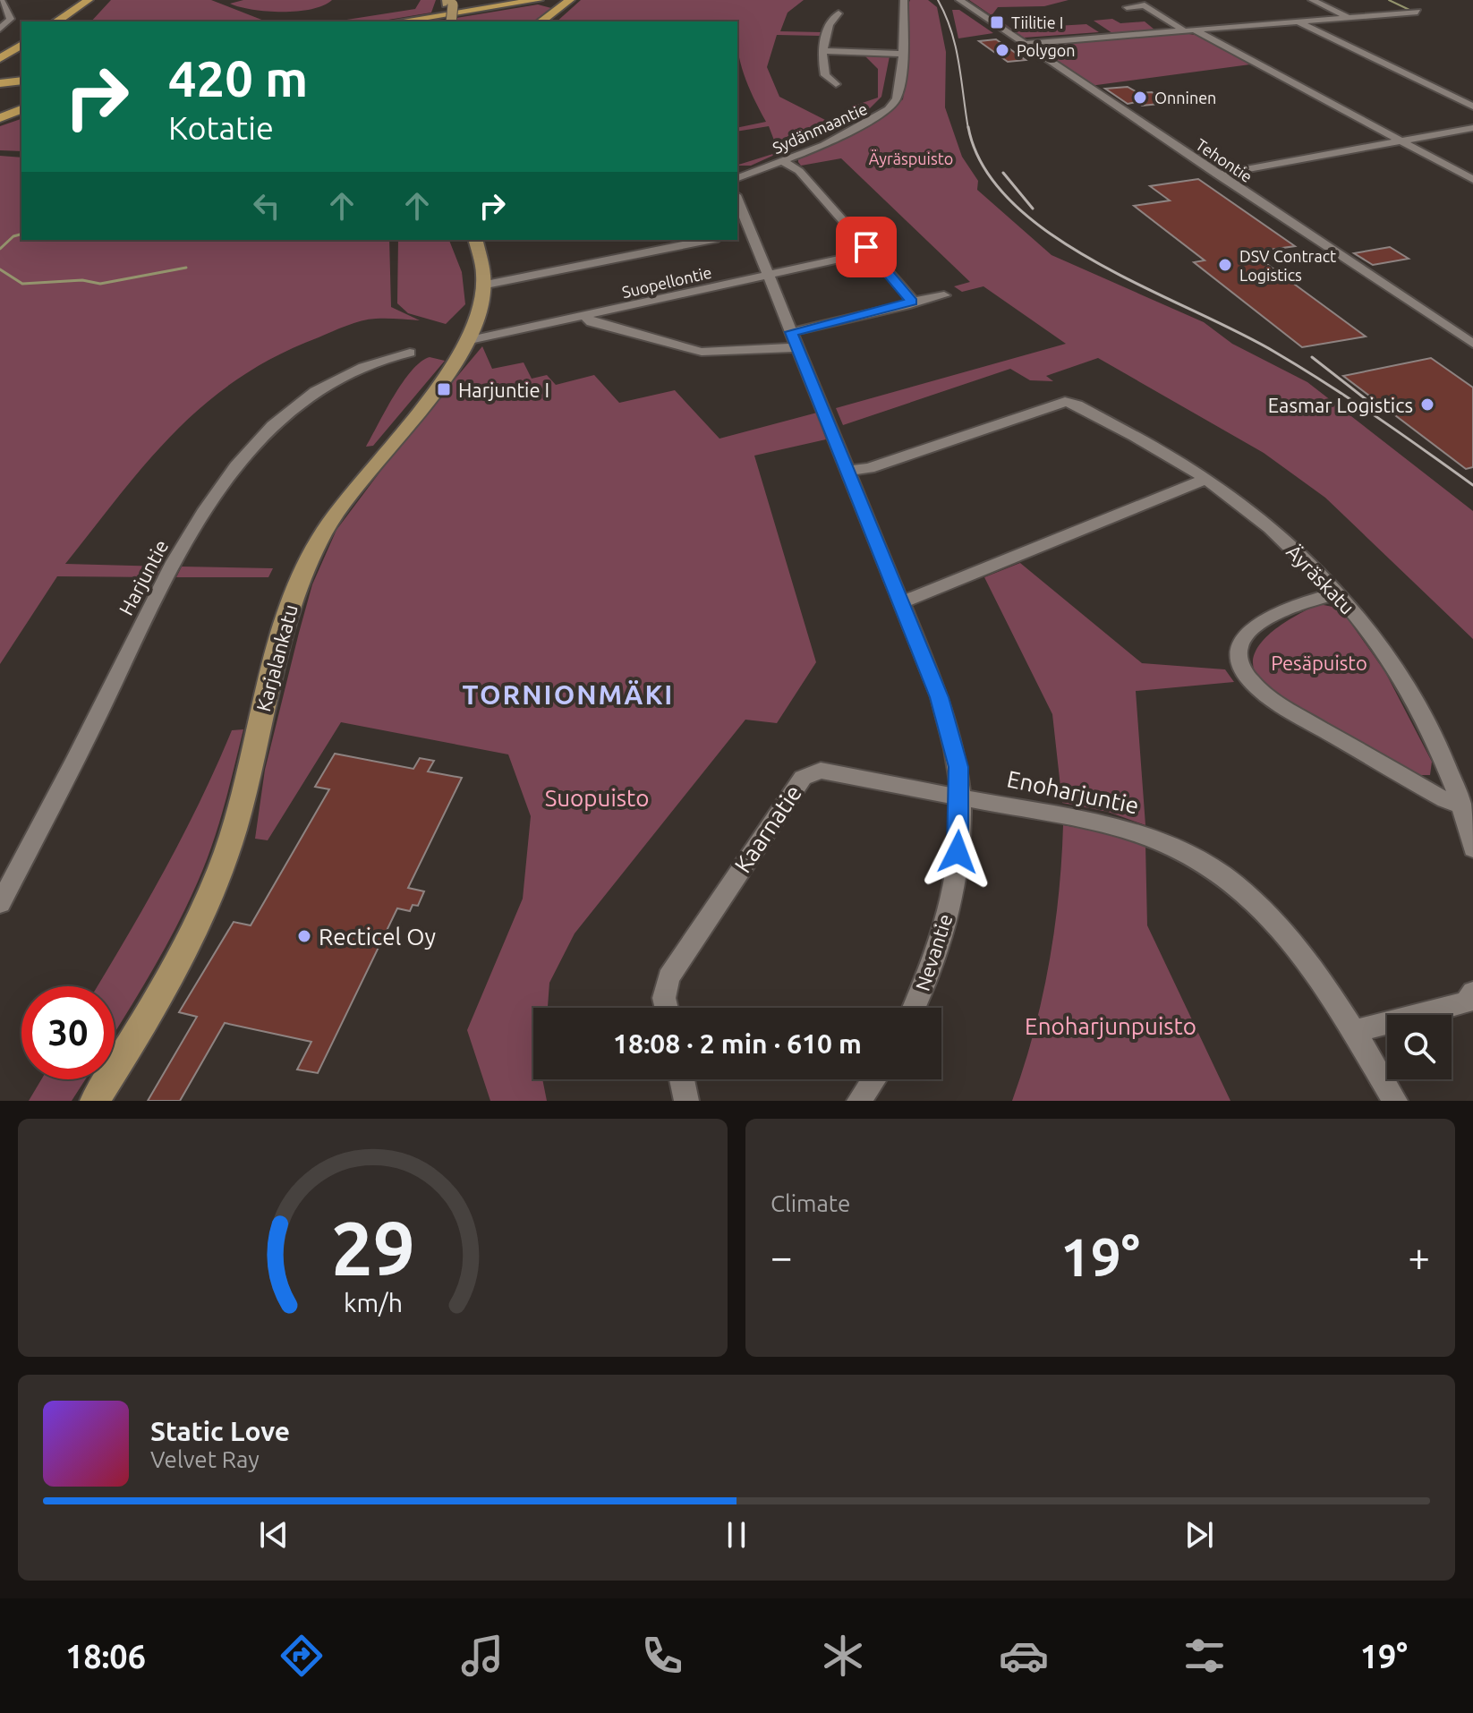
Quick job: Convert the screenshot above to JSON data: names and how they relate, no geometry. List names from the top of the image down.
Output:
{
  "streets": {
    "main road": ["Karjalankatu"],
    "street": [
      "Sydänmaantie",
      "Tehontie",
      "Suopellontie",
      "Harjuntie",
      "Äyräskatu",
      "Enoharjuntie",
      "Kaarnatie",
      "Nevantie"
    ]
  },
  "crossings": [
    ["Suopellontie", "Karjalankatu"],
    ["Suopellontie", "Nevantie"],
    ["Äyräskatu", "Nevantie"],
    ["Enoharjuntie", "Kaarnatie"],
    ["Enoharjuntie", "Nevantie"],
    ["Kaarnatie", "Nevantie"]
  ],
  "districts": ["TORNIONMÄKI"],
  "parks": [
    "Äyräspuisto",
    "Pesäpuisto",
    "Suopuisto",
    "Enoharjunpuisto"
  ],
  "places": {
    "transit": ["Tiilitie I", "Harjuntie I"],
    "other": [
      "Polygon",
      "Onninen",
      "DSV Contract Logistics",
      "Easmar Logistics",
      "Recticel Oy"
    ]
  },
  "page": {
    "turn": ["420 m", "Kotatie"],
    "limit": "30",
    "trip": "18:08 · 2 min · 610 m",
    "tile": "Climate",
    "heat": ["−", "19°", "+"],
    "song": ["Static Love", "Velvet Ray"],
    "tabs": ["18:06", "19°"],
    "gauge": ["29", "km/h"]
  }
}
